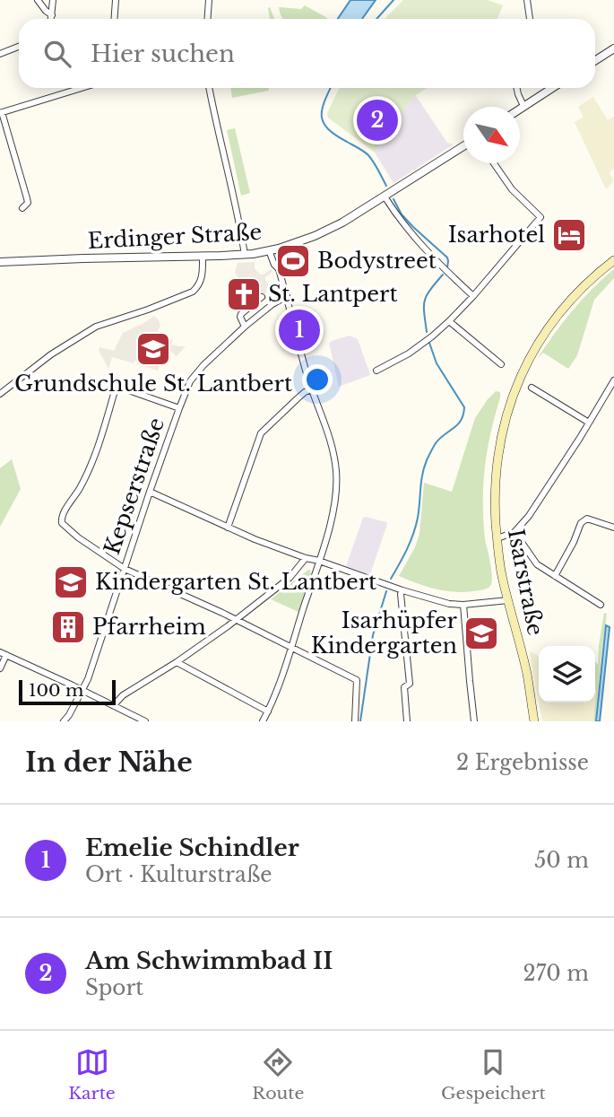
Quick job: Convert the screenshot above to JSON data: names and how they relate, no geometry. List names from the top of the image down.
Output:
{
  "streets": {
    "main road": ["Isarstraße"],
    "street": ["Erdinger Straße", "Kepserstraße"]
  },
  "places": {
    "hotel": ["Isarhotel"],
    "sports": ["Bodystreet"],
    "church": ["St. Lantpert"],
    "school or university": ["Grundschule St. Lantbert", "Kindergarten St. Lantbert", "Isarhüpfer Kindergarten"],
    "building": ["Pfarrheim"]
  },
  "scale_bar": "100 m",
  "north": "bottom right",
  "page": {
    "search": "Hier suchen",
    "pins": ["2", "1"],
    "scale": "100 m",
    "heading": ["In der Nähe", "2 Ergebnisse"],
    "list": [
      {
        "mark": "1",
        "name": "Emelie Schindler",
        "note": "Ort · Kulturstraße",
        "value": "50 m"
      },
      {
        "mark": "2",
        "name": "Am Schwimmbad II",
        "note": "Sport",
        "value": "270 m"
      }
    ],
    "nav": ["Karte", "Route", "Gespeichert"]
  }
}
